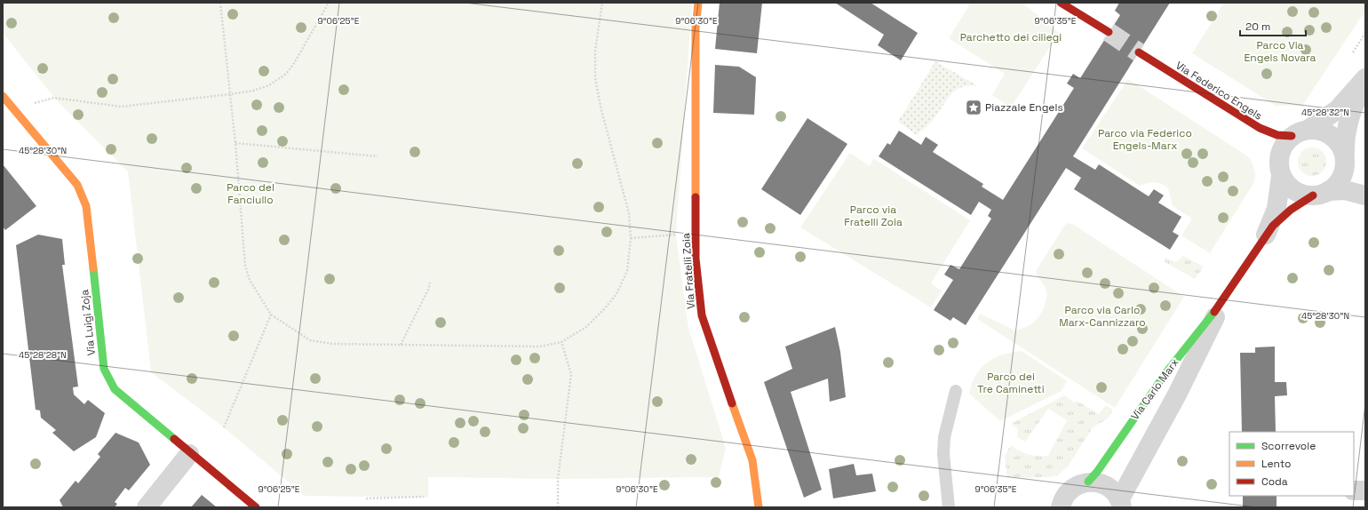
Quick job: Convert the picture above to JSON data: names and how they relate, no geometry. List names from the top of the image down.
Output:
{
  "streets": {
    "street": [
      "Via Federico Engels",
      "Via Fratelli Zoia",
      "Via Luigi Zoja",
      "Via Carlo Marx"
    ]
  },
  "crossings": [
    ["Via Federico Engels", "Via Carlo Marx"]
  ],
  "parks": [
    "Parchetto dei ciliegi",
    "Parco Via Engels Novara",
    "Parco via Federico Engels-Marx",
    "Parco del Fanciullo",
    "Parco via Fratelli Zoia",
    "Parco via Carlo Marx-Cannizzaro",
    "Parco dei Tre Caminetti"
  ],
  "places": {
    "place": ["Piazzale Engels"]
  },
  "legend": ["Scorrevole", "Lento", "Coda"],
  "scale_bar": "20 m",
  "coordinates": [
    "9°06'25\"E",
    "9°06'30\"E",
    "9°06'35\"E",
    "45°28'32\"N",
    "45°28'30\"N",
    "45°28'28\"N"
  ]
}
